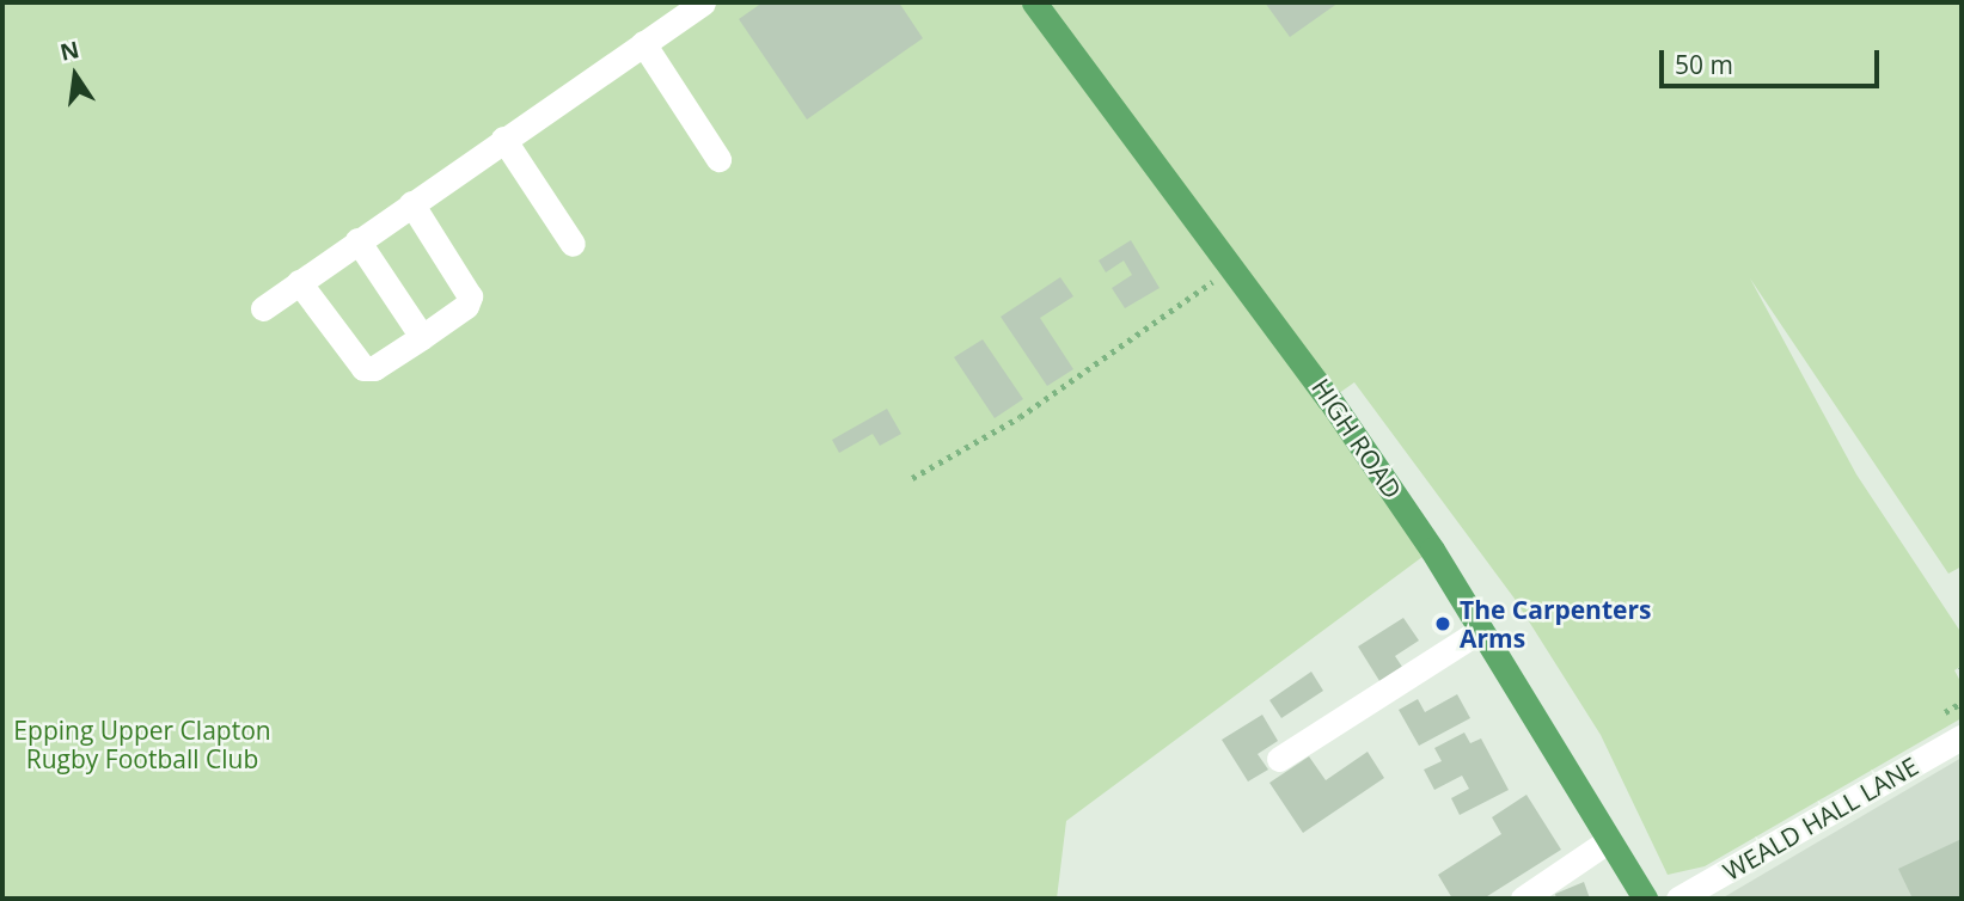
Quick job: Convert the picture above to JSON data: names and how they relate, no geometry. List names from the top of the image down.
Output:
{
  "streets": {
    "main road": ["HIGH ROAD"],
    "street": ["WEALD HALL LANE"]
  },
  "parks": ["Epping Upper Clapton Rugby Football Club"],
  "places": ["The Carpenters Arms"],
  "scale_bar": "50 m",
  "north": "top"
}
